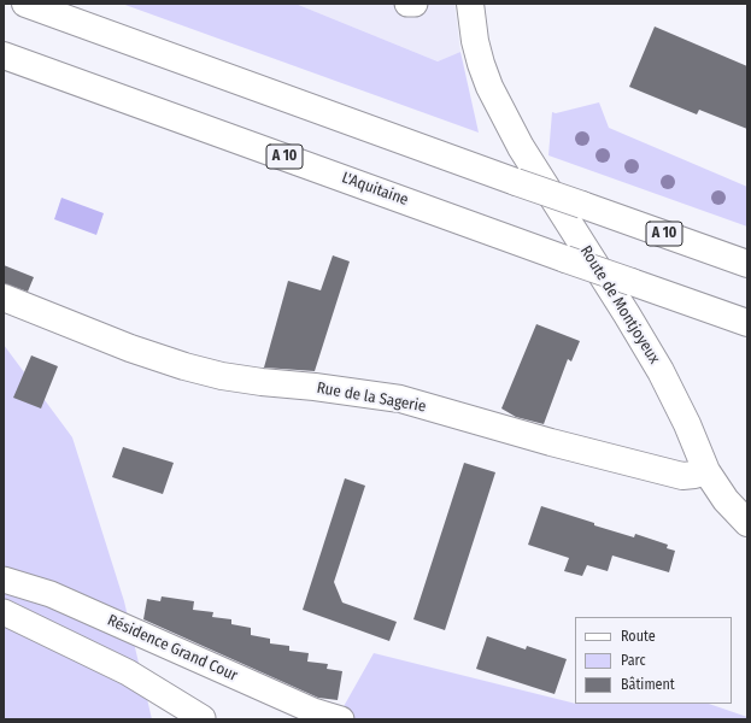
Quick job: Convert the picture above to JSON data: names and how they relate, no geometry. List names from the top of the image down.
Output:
{
  "streets": {
    "main road": [
      "A 10",
      "L'Aquitaine",
      "Route de Montjoyeux",
      "Rue de la Sagerie"
    ],
    "street": ["Résidence Grand Cour"]
  },
  "crossings": [
    ["Route de Montjoyeux", "Rue de la Sagerie"]
  ],
  "legend": ["Route", "Parc", "Bâtiment"]
}
